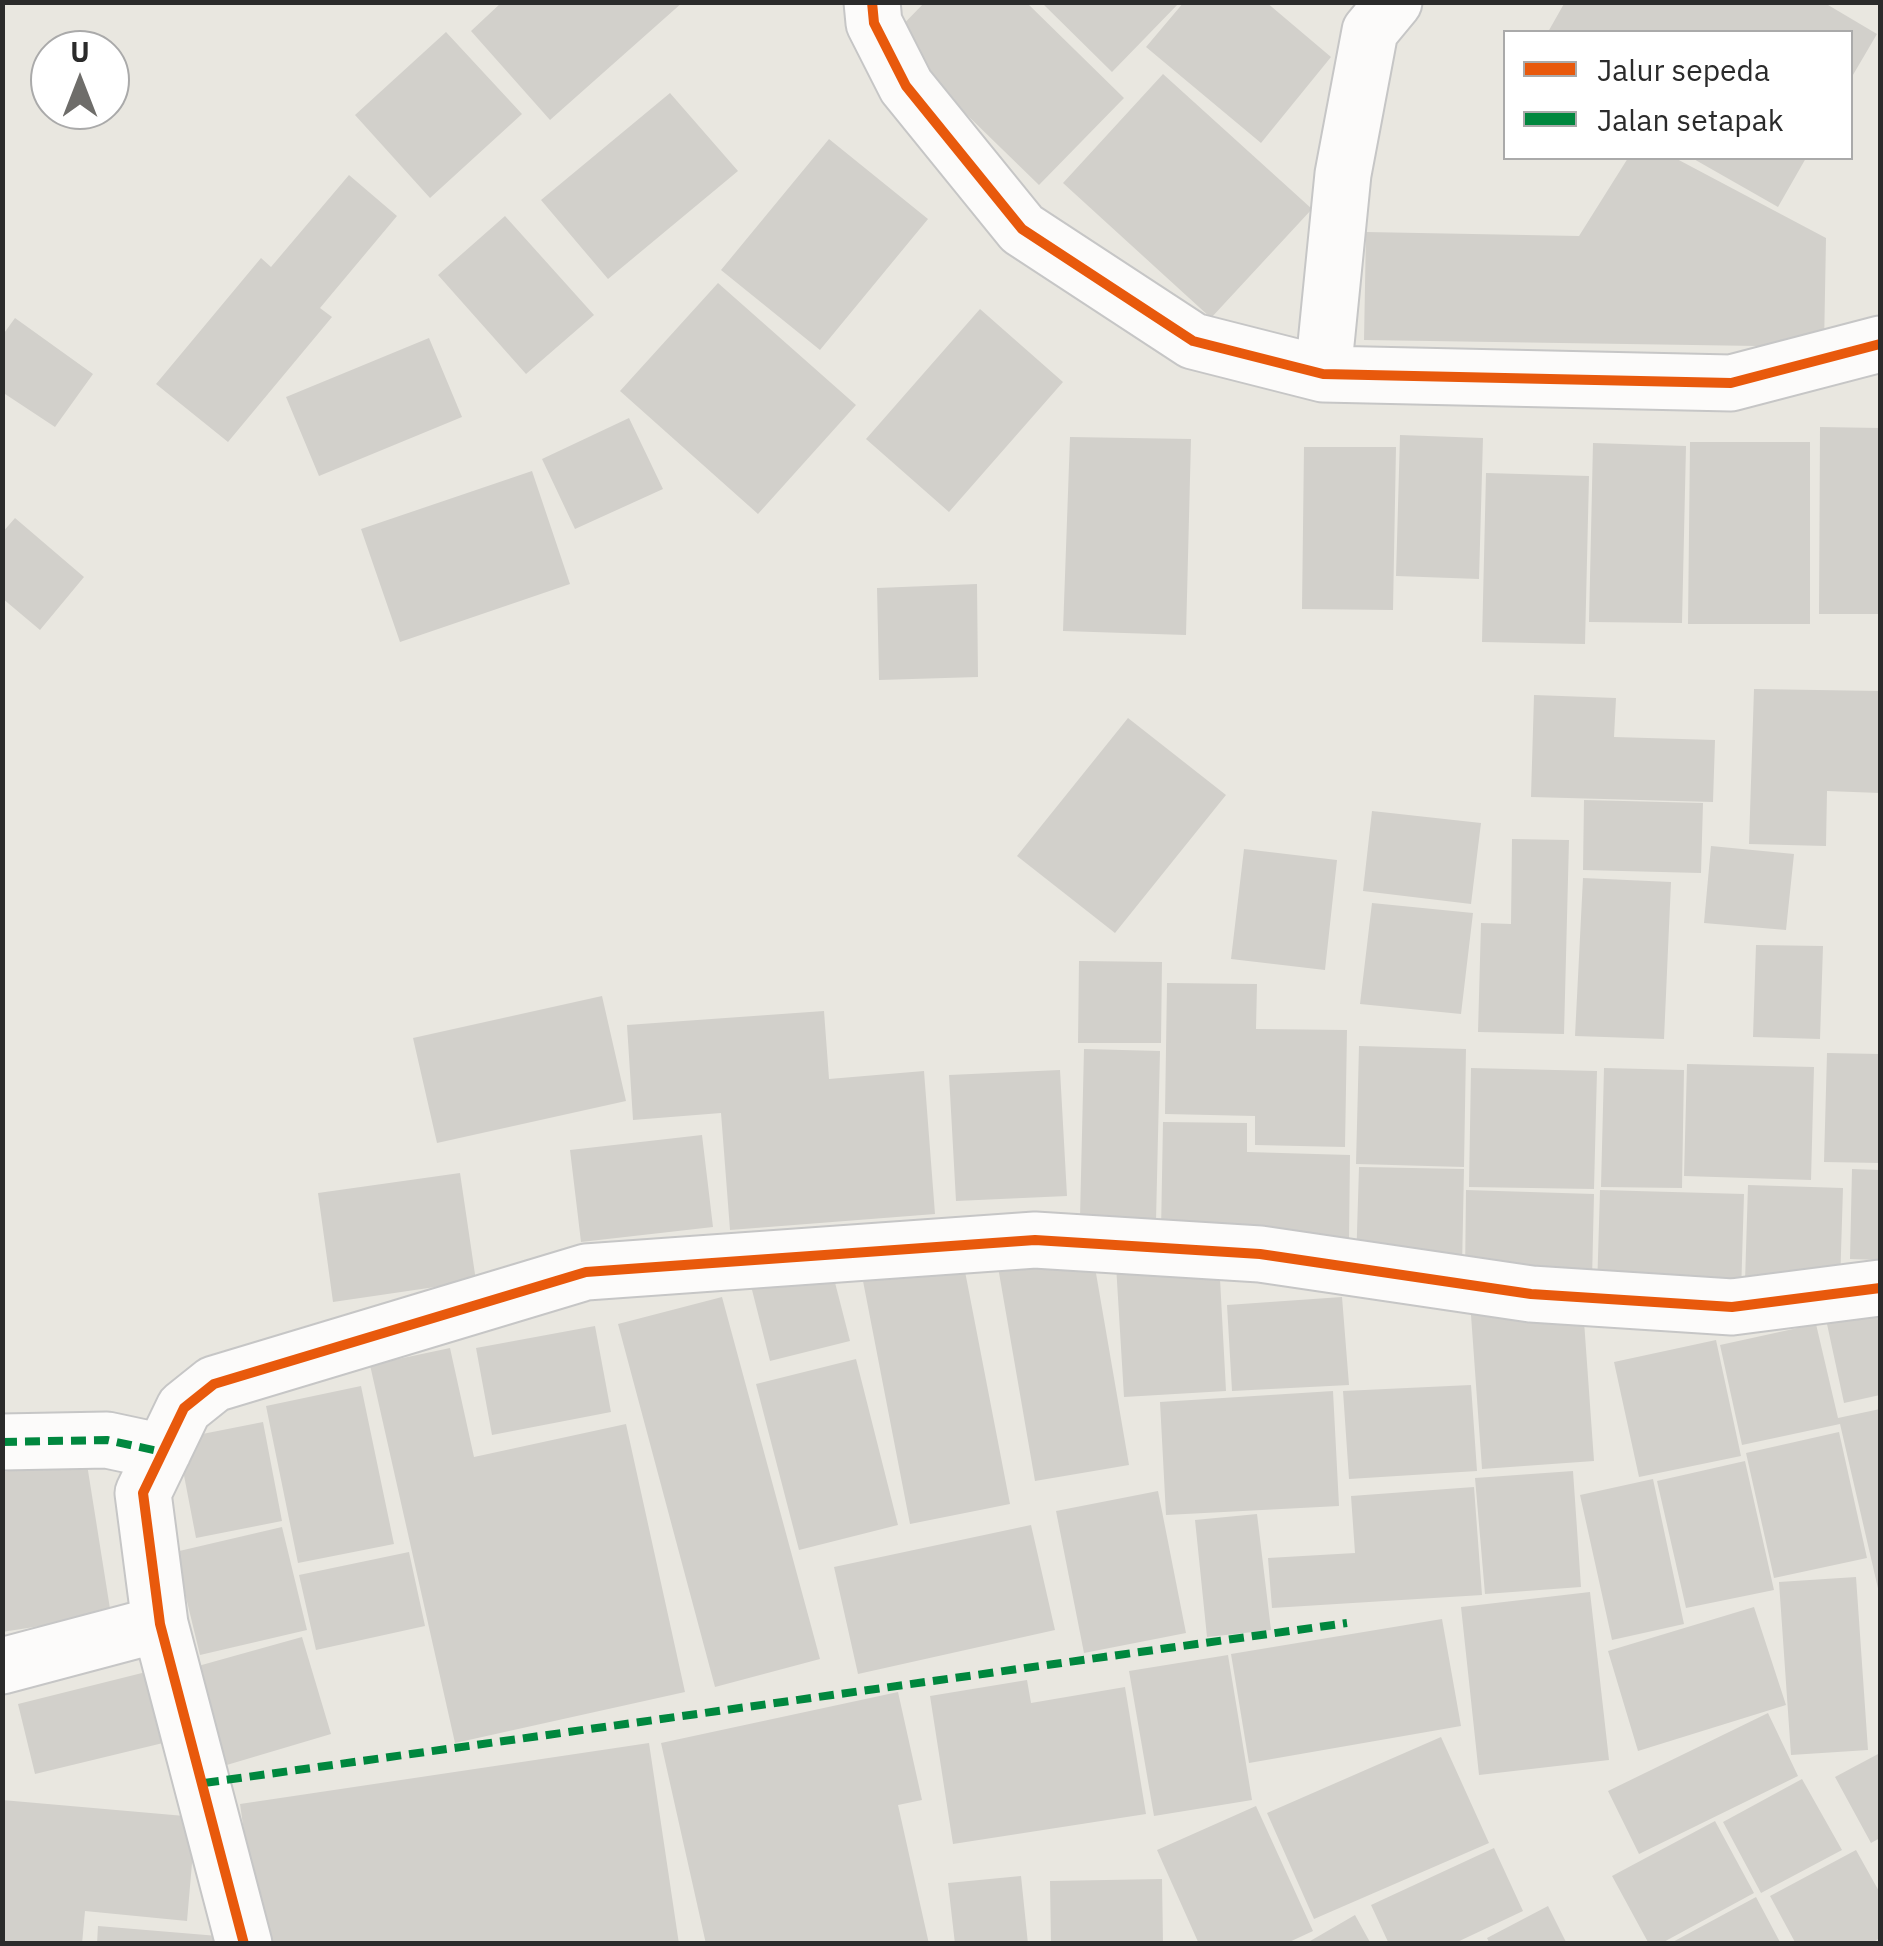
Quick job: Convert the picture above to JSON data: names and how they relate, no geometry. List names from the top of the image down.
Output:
{
  "legend": ["Jalur sepeda", "Jalan setapak"],
  "north": "top"
}
